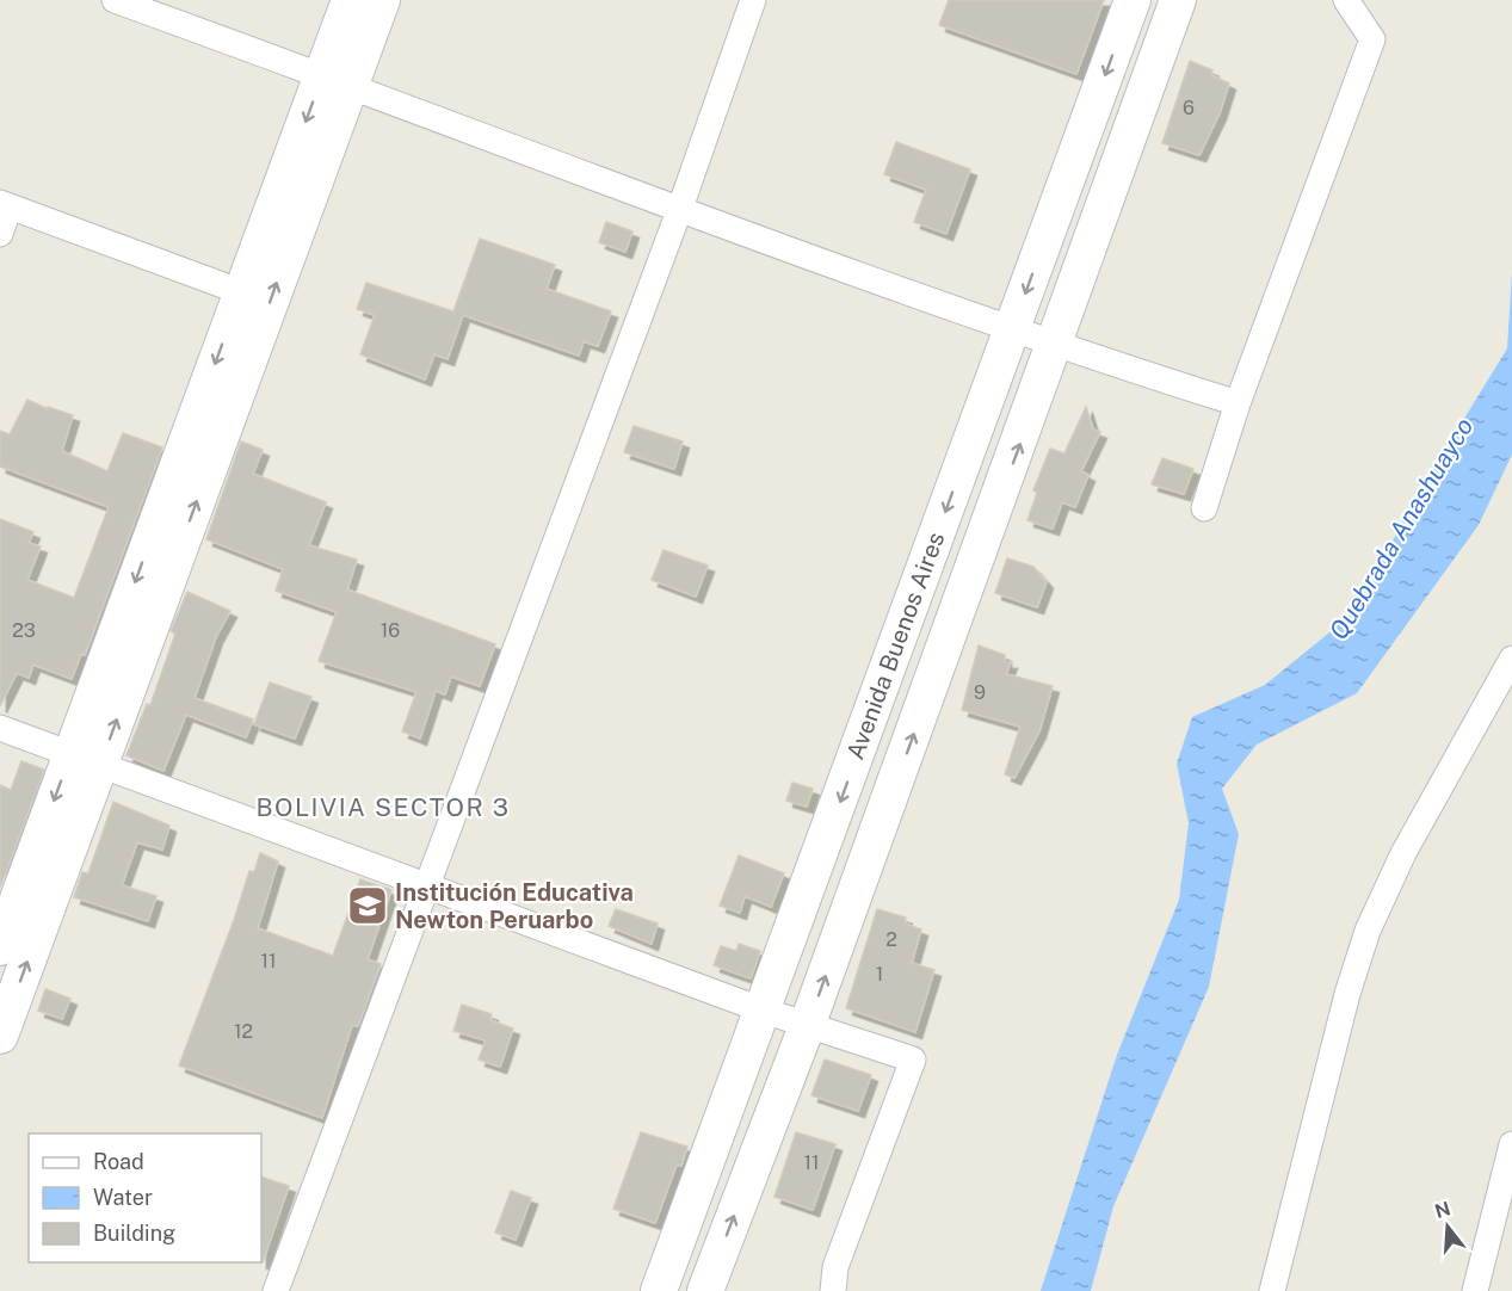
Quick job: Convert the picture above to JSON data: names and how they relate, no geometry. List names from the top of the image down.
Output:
{
  "streets": {
    "street": ["Avenida Buenos Aires"]
  },
  "districts": ["BOLIVIA SECTOR 3"],
  "water": ["Quebrada Anashuayco"],
  "places": {
    "school or university": ["Institución Educativa Newton Peruarbo"]
  },
  "house_numbers": [
    "6",
    "23",
    "16",
    "9",
    "2",
    "11",
    "1",
    "12",
    "11"
  ],
  "legend": ["Road", "Water", "Building"],
  "north": "top"
}
